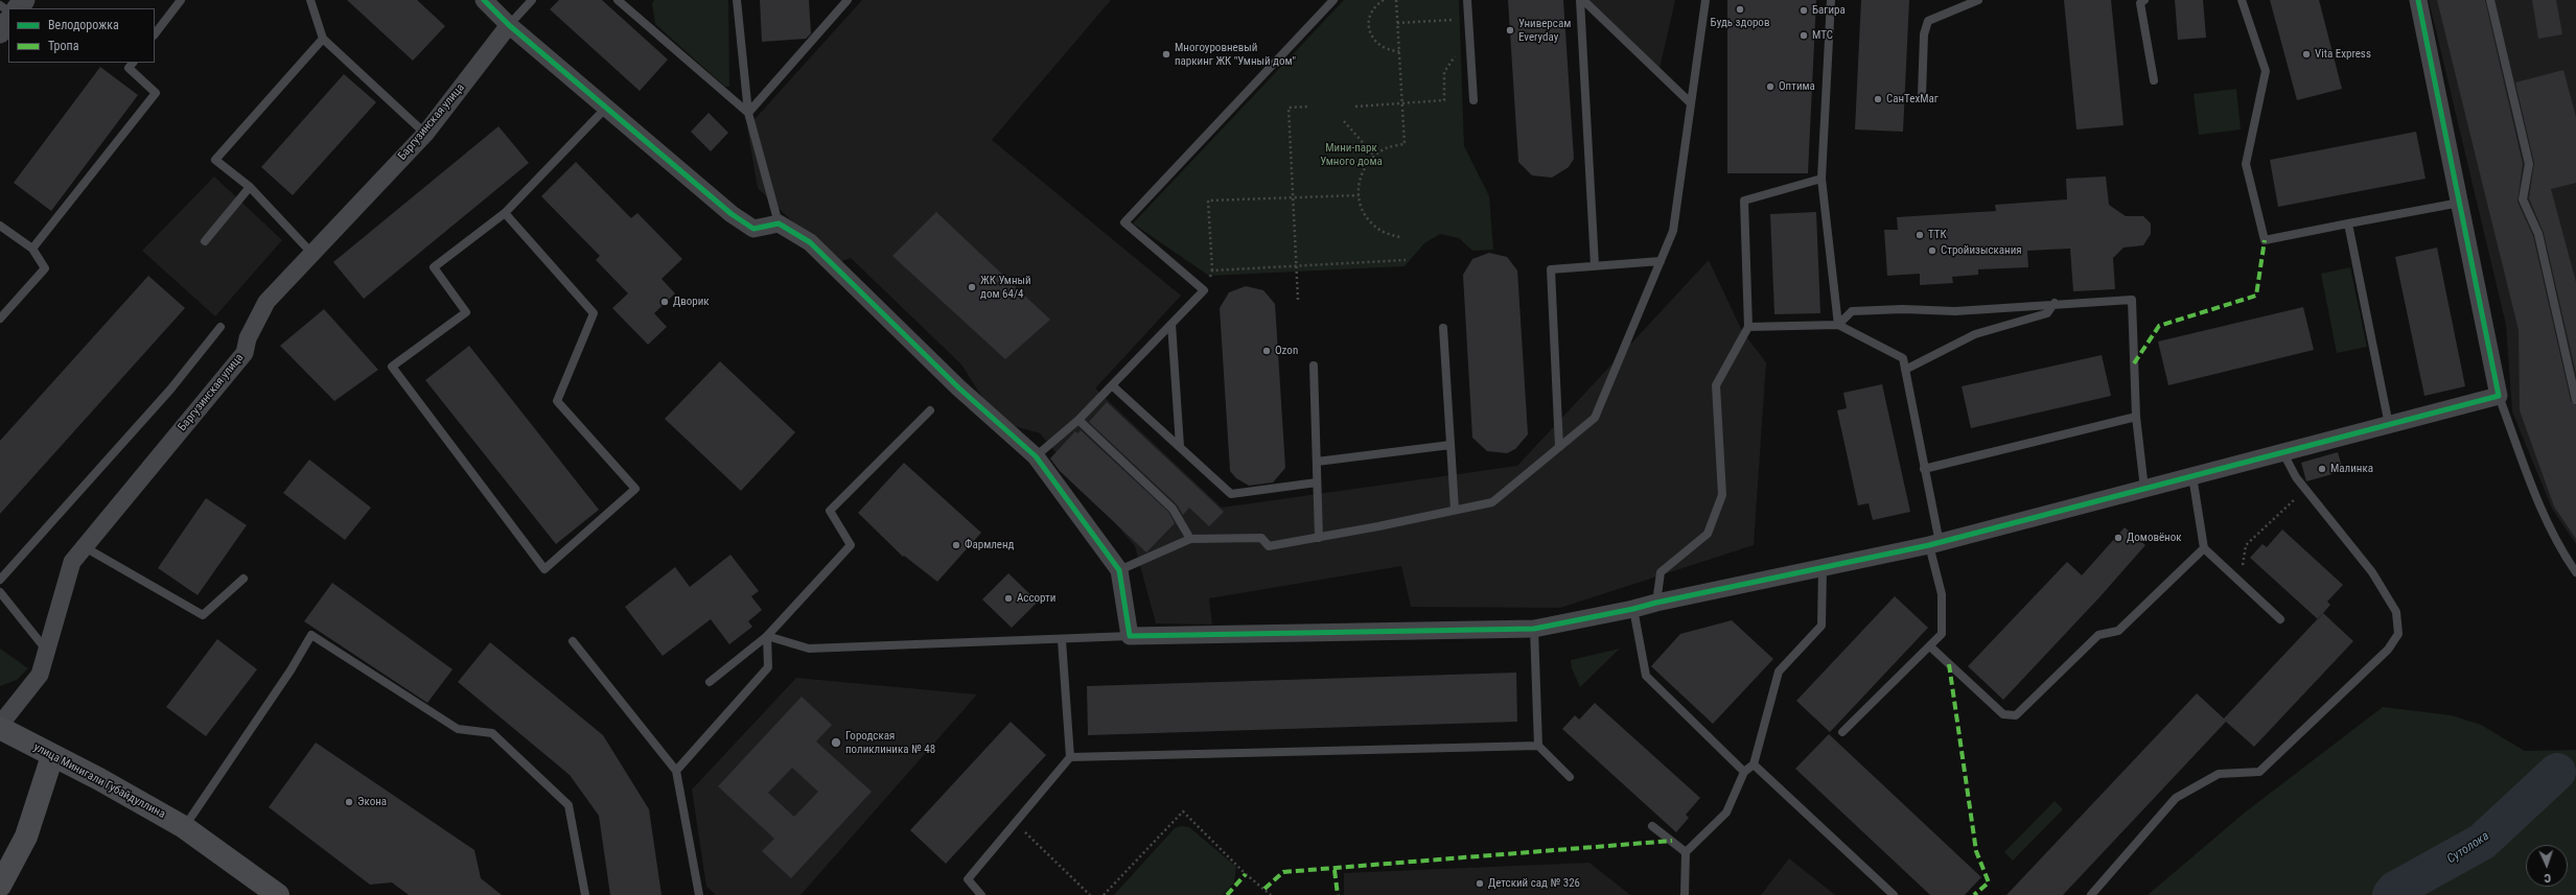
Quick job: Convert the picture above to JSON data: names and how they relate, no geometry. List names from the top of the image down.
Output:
{
  "streets": {
    "main road": ["улица Минигали Губайдуллина"],
    "street": ["Баргузинская улица"]
  },
  "crossings": [
    ["Баргузинская улица", "улица Минигали Губайдуллина"]
  ],
  "water": ["Сутолока"],
  "parks": ["Мини-парк Умного дома"],
  "places": [
    "Будь здоров",
    "Багира",
    "Универсам Everyday",
    "МТС",
    "Многоуровневый паркинг ЖК \"Умный дом\"",
    "Vita Express",
    "Оптима",
    "СанТехМаг",
    "ТТК",
    "Стройизыскания",
    "ЖК Умный дом 64/4",
    "Дворик",
    "Ozon",
    "Малинка",
    "Домовёнок",
    "Фармленд",
    "Ассорти",
    "Городская поликлиника № 48",
    "Экона",
    "Детский сад № 326"
  ],
  "legend": ["Велодорожка", "Тропа"],
  "north": "bottom"
}
